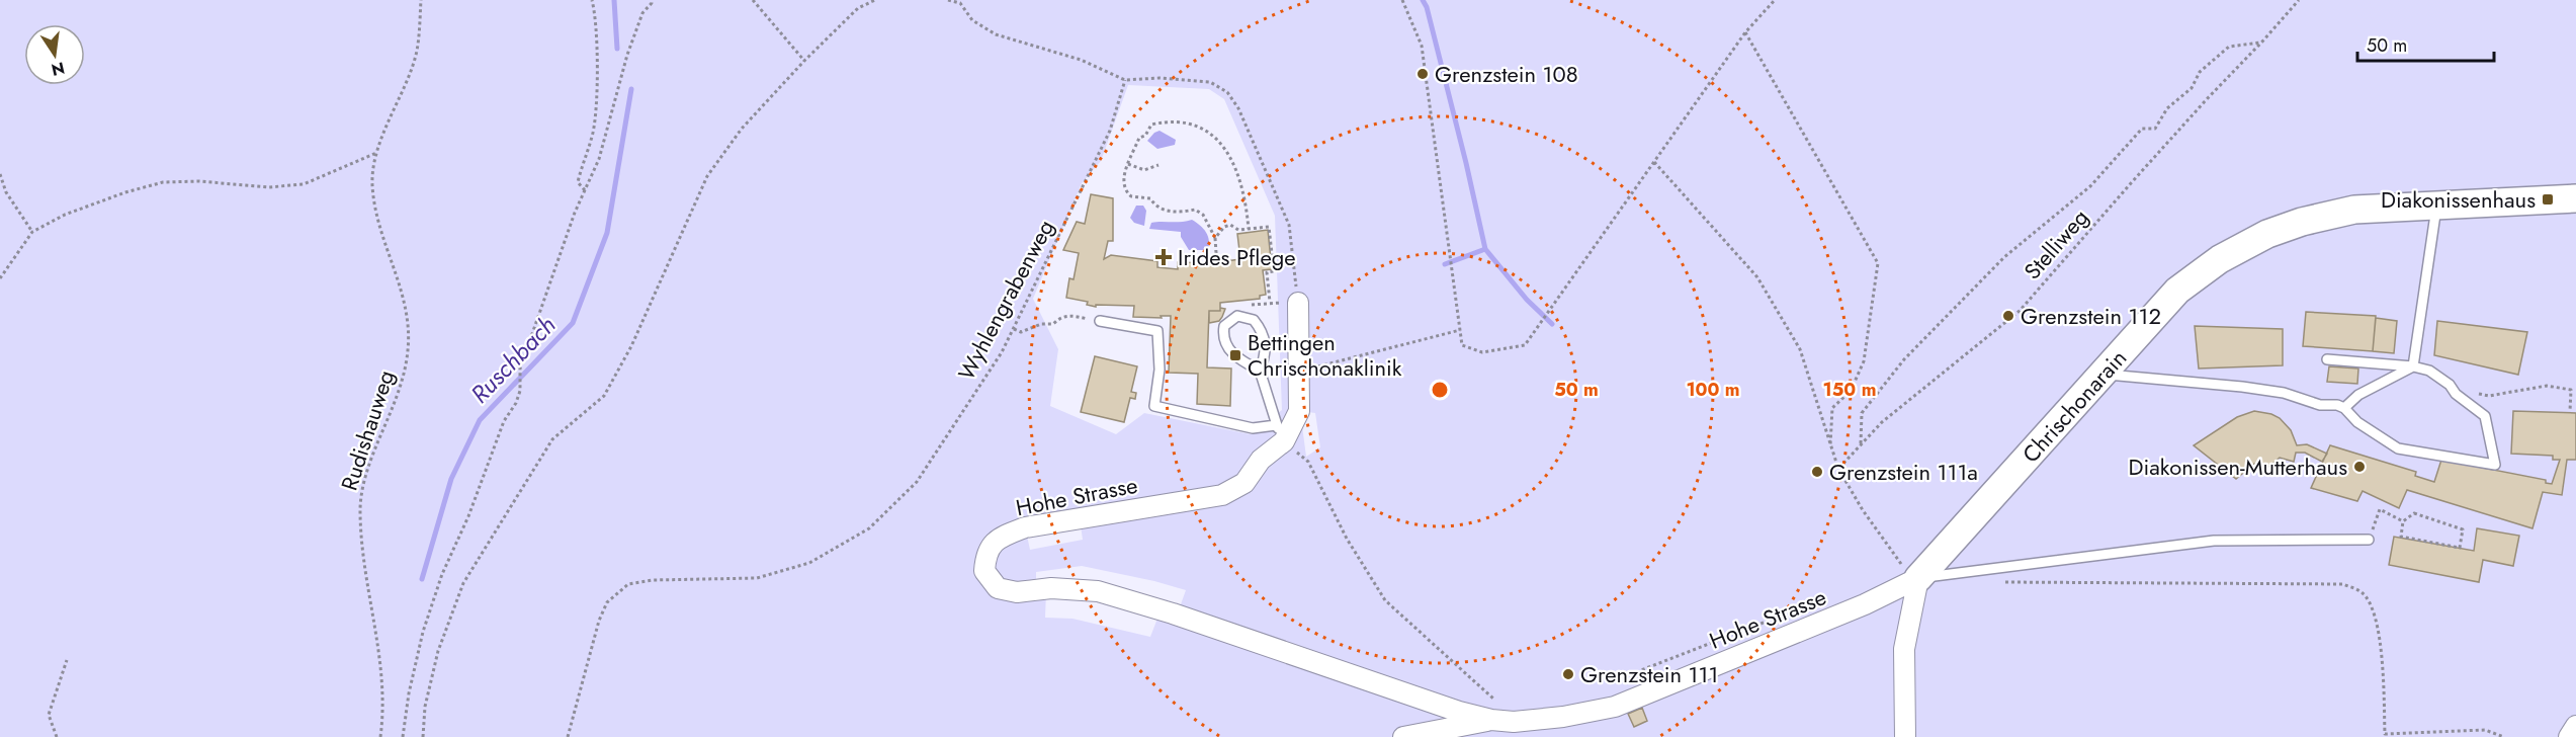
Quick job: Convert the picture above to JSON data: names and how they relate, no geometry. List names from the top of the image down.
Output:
{
  "streets": {
    "street": ["Chrischonarain", "Hohe Strasse"],
    "path": ["Stelliweg", "Wyhlengrabenweg", "Rudishauweg"]
  },
  "crossings": [
    ["Chrischonarain", "Hohe Strasse"]
  ],
  "water": ["Ruschbach"],
  "places": {
    "other": [
      "Grenzstein 108",
      "Grenzstein 112",
      "Diakonissen-Mutterhaus",
      "Grenzstein 111a",
      "Grenzstein 111"
    ],
    "transit": ["Diakonissenhaus", "Bettingen Chrischonaklinik"],
    "health": ["Irides Pflege"]
  },
  "scale_bar": "50 m",
  "north": "bottom",
  "rings": ["50 m", "100 m", "150 m"]
}
